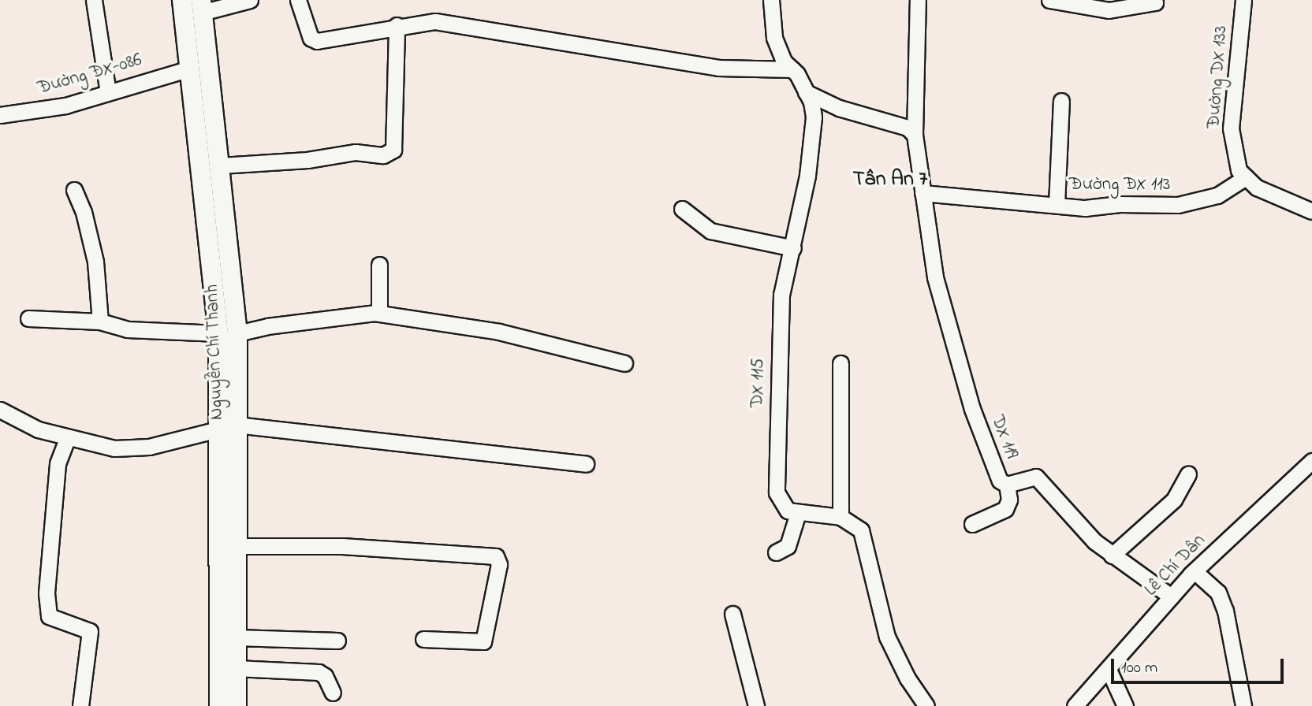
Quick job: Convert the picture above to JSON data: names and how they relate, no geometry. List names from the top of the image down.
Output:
{
  "streets": {
    "main road": ["Nguyễn Chí Thanh"],
    "street": [
      "Đường ĐX-086",
      "Đường DX 133",
      "Đường ĐX 113",
      "DX 115",
      "DX 119",
      "Lê Chí Dân"
    ]
  },
  "crossings": [
    ["Đường ĐX-086", "Nguyễn Chí Thanh"],
    ["Đường DX 133", "Đường ĐX 113"],
    ["Đường ĐX 113", "DX 119"],
    ["DX 119", "Lê Chí Dân"]
  ],
  "districts": ["Tân An 7"],
  "scale_bar": "100 m"
}
